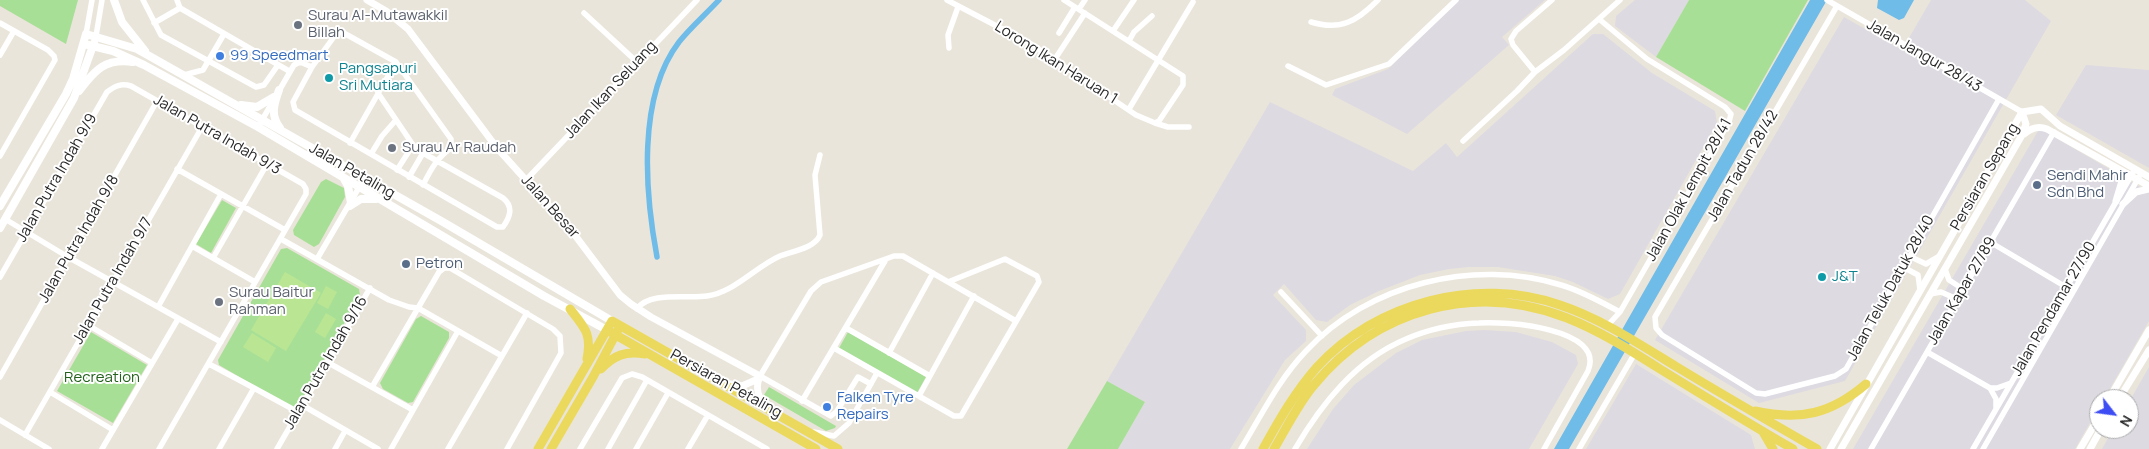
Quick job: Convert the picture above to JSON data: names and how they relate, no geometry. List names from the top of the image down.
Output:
{
  "streets": {
    "main road": ["Jalan Petaling", "Persiaran Petaling"],
    "street": [
      "Jalan Jangur 28/43",
      "Lorong Ikan Haruan 1",
      "Jalan Ikan Seluang",
      "Jalan Putra Indah 9/3",
      "Jalan Tadun 28/42",
      "Persiaran Sepang",
      "Jalan Putra Indah 9/9",
      "Jalan Olak Lempit 28/41",
      "Jalan Besar",
      "Jalan Putra Indah 9/8",
      "Jalan Putra Indah 9/7",
      "Jalan Teluk Datuk 28/40",
      "Jalan Kapar 27/89",
      "Jalan Pendamar 27/90",
      "Jalan Putra Indah 9/16"
    ]
  },
  "crossings": [
    ["Jalan Jangur 28/43", "Jalan Tadun 28/42"],
    ["Jalan Jangur 28/43", "Persiaran Sepang"],
    ["Jalan Jangur 28/43", "Jalan Teluk Datuk 28/40"],
    ["Jalan Ikan Seluang", "Jalan Besar"],
    ["Jalan Putra Indah 9/3", "Jalan Putra Indah 9/9"],
    ["Jalan Putra Indah 9/3", "Jalan Putra Indah 9/8"],
    ["Jalan Putra Indah 9/3", "Jalan Putra Indah 9/7"],
    ["Jalan Tadun 28/42", "Jalan Teluk Datuk 28/40"],
    ["Jalan Petaling", "Persiaran Petaling"]
  ],
  "parks": ["Recreation"],
  "places": [
    "Surau Al-Mutawakkil Billah",
    "99 Speedmart",
    "Pangsapuri Sri Mutiara",
    "Surau Ar Raudah",
    "Sendi Mahir Sdn Bhd",
    "Petron",
    "J&T",
    "Surau Baitur Rahman",
    "Falken Tyre Repairs"
  ],
  "north": "bottom right"
}
